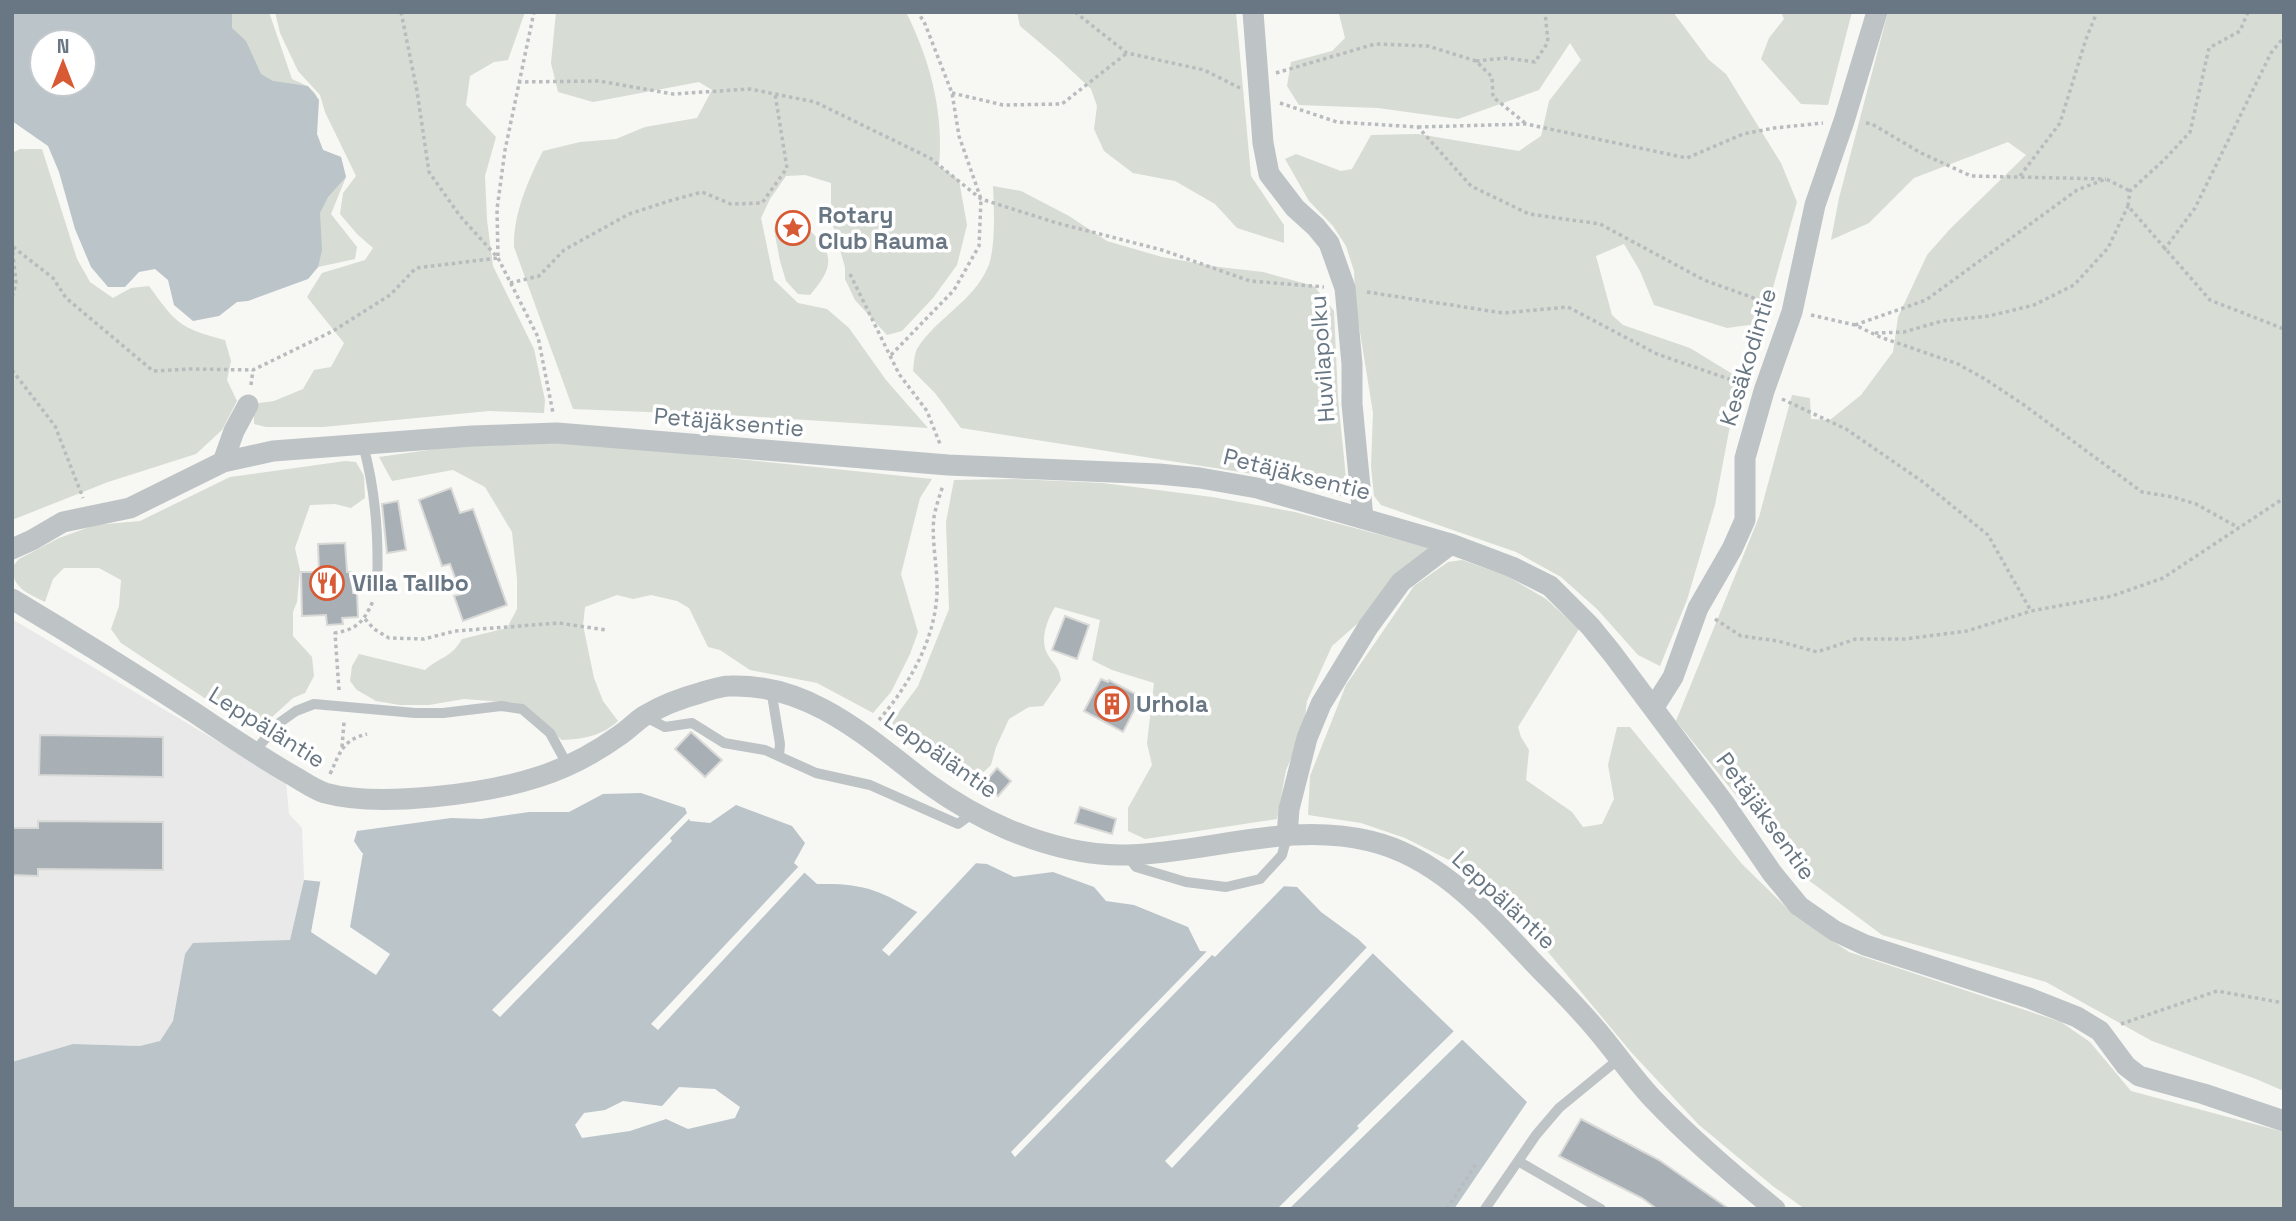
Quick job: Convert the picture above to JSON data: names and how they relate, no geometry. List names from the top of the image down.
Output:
{
  "streets": {
    "street": [
      "Kesäkodintie",
      "Huvilapolku",
      "Petäjäksentie",
      "Leppäläntie"
    ]
  },
  "crossings": [
    ["Kesäkodintie", "Petäjäksentie"],
    ["Huvilapolku", "Petäjäksentie"]
  ],
  "places": {
    "place": ["Rotary Club Rauma"],
    "restaurant": ["Villa Tallbo"],
    "building": ["Urhola"]
  },
  "north": "top"
}
